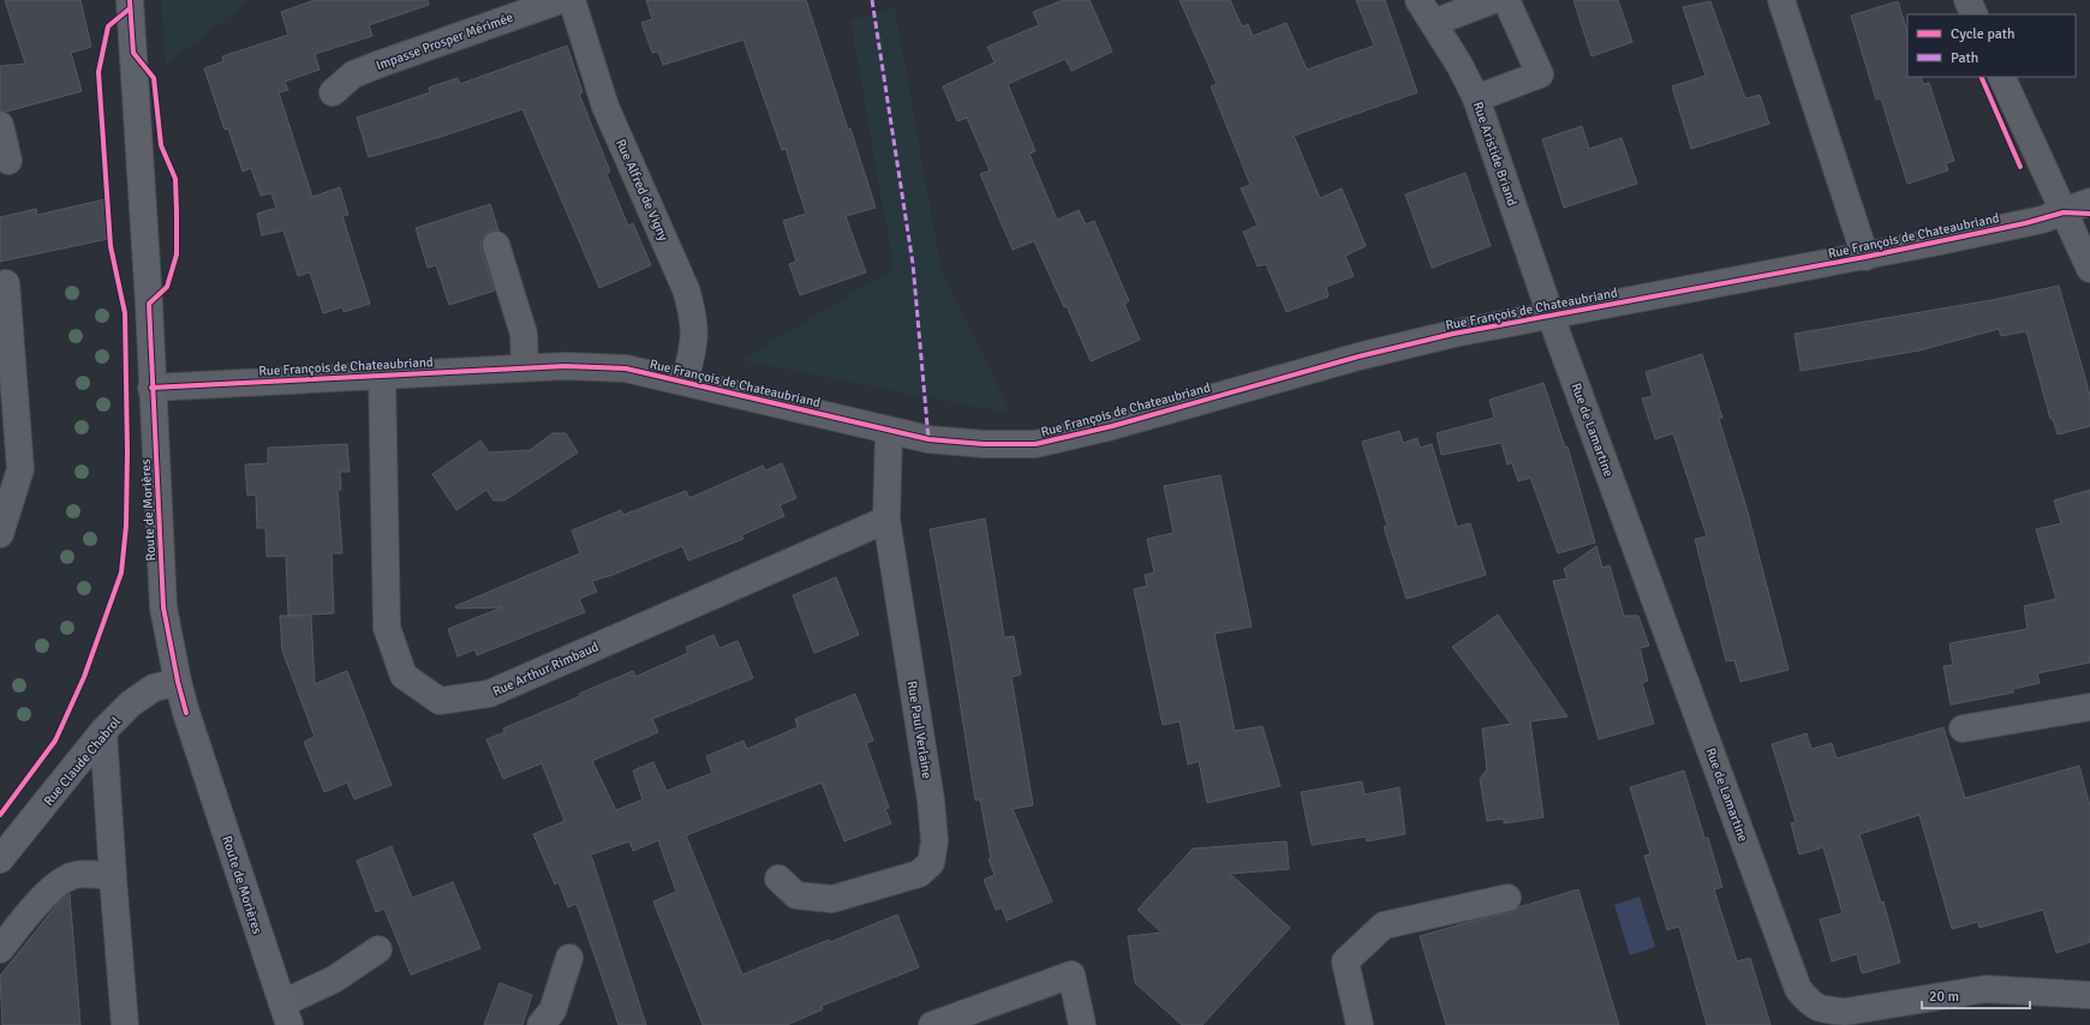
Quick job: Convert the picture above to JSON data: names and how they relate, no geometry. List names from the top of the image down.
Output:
{
  "streets": {
    "main road": ["Route de Morières", "Rue Claude Chabrol"],
    "street": [
      "Impasse Prosper Mérimée",
      "Rue Aristide Briand",
      "Rue Alfred de Vigny",
      "Rue François de Chateaubriand",
      "Rue de Lamartine",
      "Rue Arthur Rimbaud",
      "Rue Paul Verlaine"
    ]
  },
  "crossings": [
    ["Rue Aristide Briand", "Rue François de Chateaubriand"],
    ["Rue Aristide Briand", "Rue de Lamartine"],
    ["Rue Alfred de Vigny", "Rue François de Chateaubriand"],
    ["Rue François de Chateaubriand", "Rue de Lamartine"],
    ["Rue François de Chateaubriand", "Route de Morières"],
    ["Rue François de Chateaubriand", "Rue Arthur Rimbaud"],
    ["Rue François de Chateaubriand", "Rue Paul Verlaine"],
    ["Route de Morières", "Rue Claude Chabrol"],
    ["Rue Arthur Rimbaud", "Rue Paul Verlaine"]
  ],
  "legend": ["Cycle path", "Path"],
  "scale_bar": "20 m"
}
